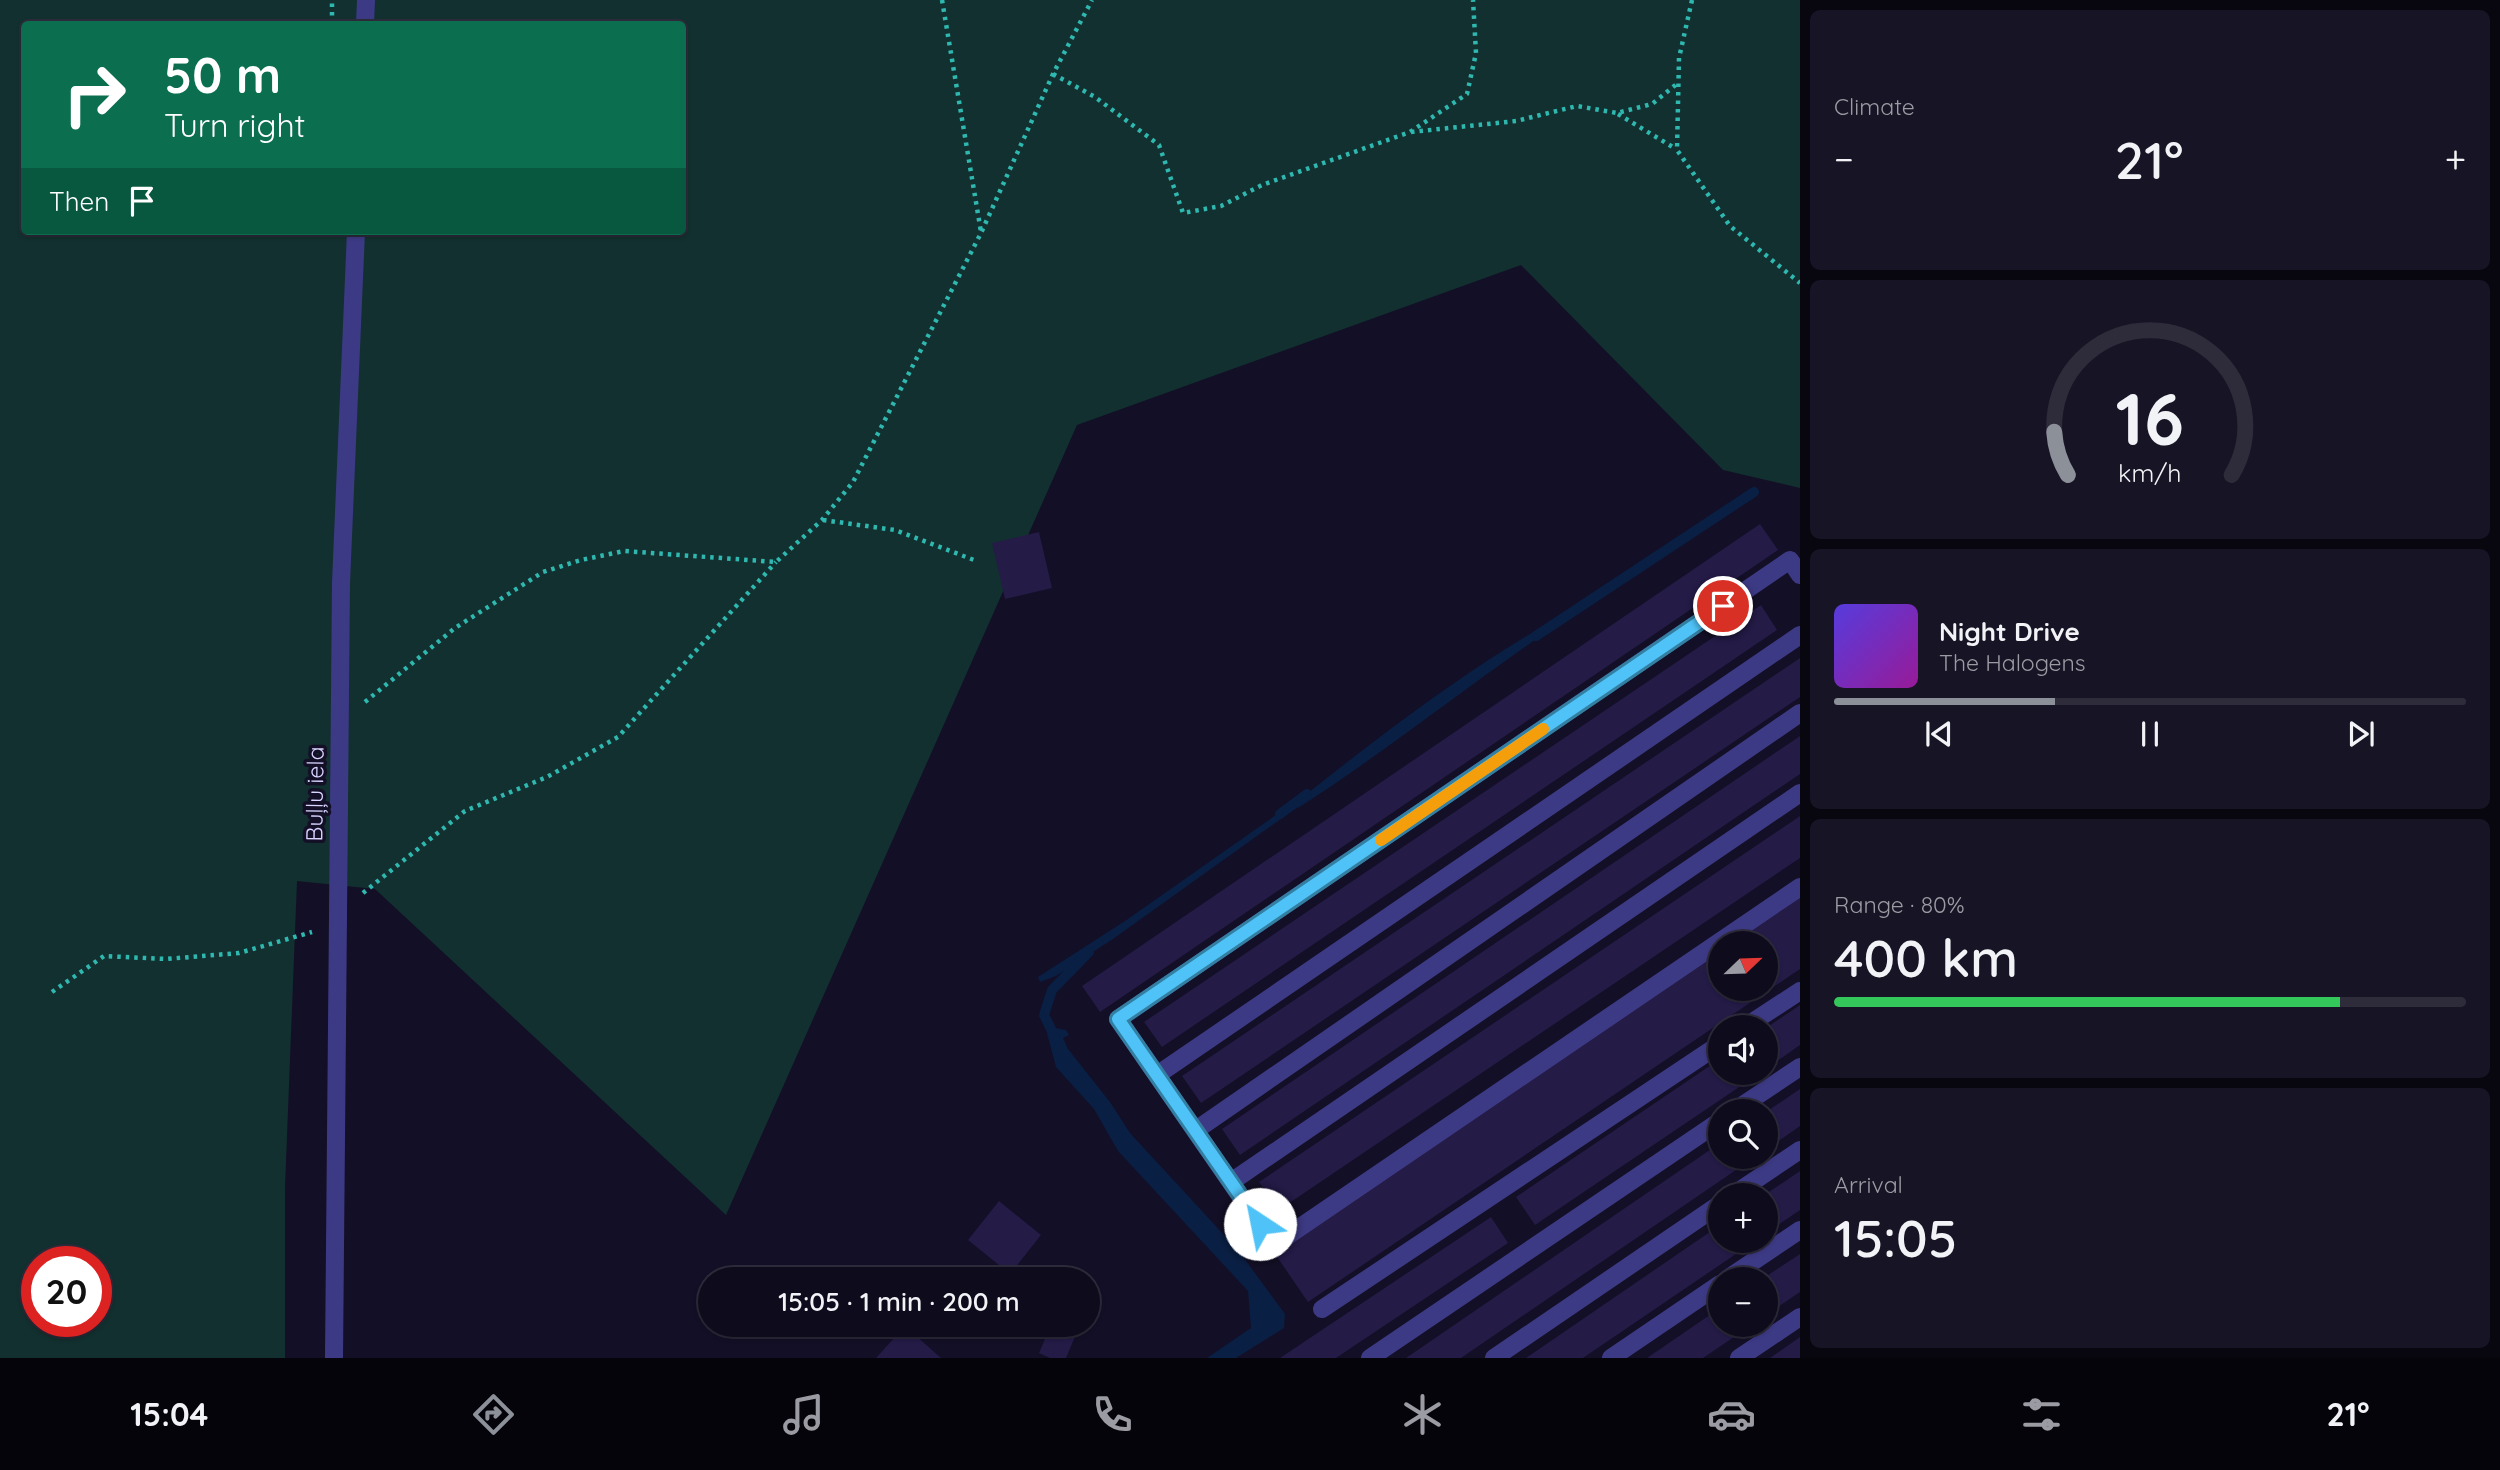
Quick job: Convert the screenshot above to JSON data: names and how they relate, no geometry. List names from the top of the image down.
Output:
{
  "streets": {
    "street": ["Buļļu iela"]
  },
  "north": "top right",
  "page": {
    "tile": [
      "Climate",
      ["Range · 80%", "400 km"],
      ["Arrival", "15:05"]
    ],
    "turn": ["50 m", "Turn right"],
    "heat": ["−", "21°", "+"],
    "then": "Then",
    "song": ["Night Drive", "The Halogens"],
    "map_buttons": ["+", "−"],
    "limit": "20",
    "trip": "15:05 · 1 min · 200 m",
    "tabs": ["15:04", "21°"],
    "gauge": ["16", "km/h"]
  }
}
